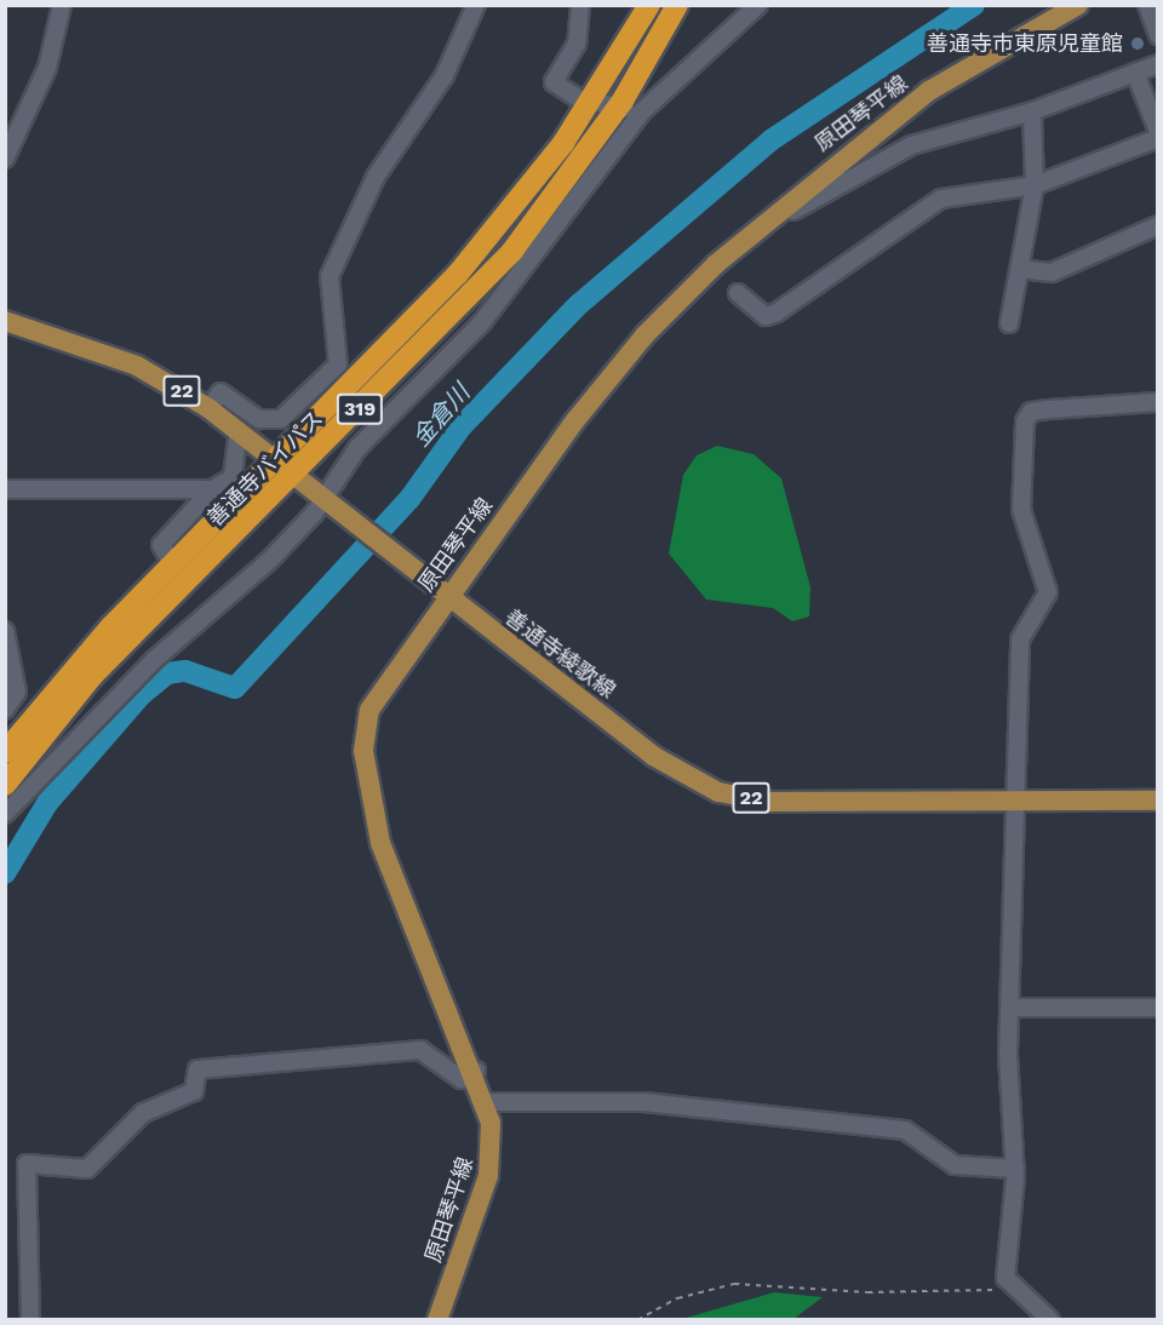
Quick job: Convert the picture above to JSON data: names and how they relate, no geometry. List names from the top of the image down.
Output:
{
  "streets": {
    "highway": ["319", "善通寺バイパス"],
    "main road": ["原田琴平線", "22", "善通寺綾歌線"]
  },
  "crossings": [
    ["原田琴平線", "善通寺綾歌線"],
    ["善通寺バイパス", "善通寺綾歌線"]
  ],
  "water": ["金倉川"],
  "places": ["善通寺市東原児童館"]
}
